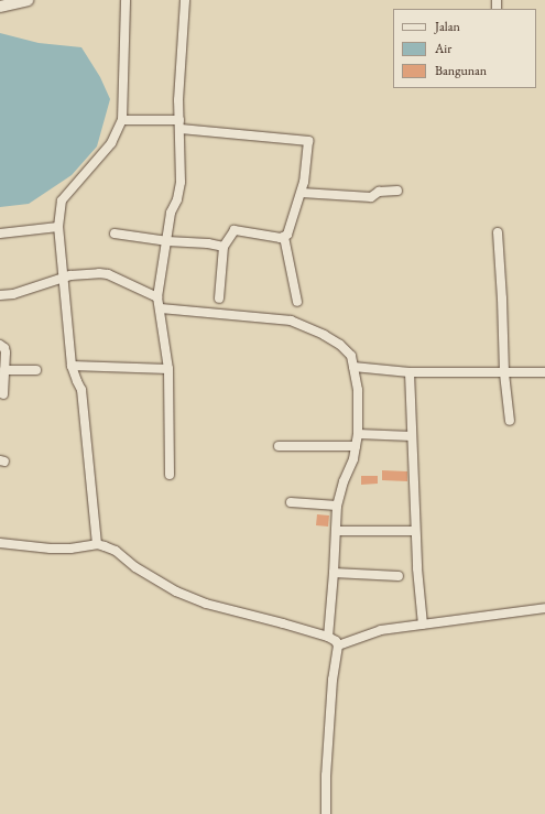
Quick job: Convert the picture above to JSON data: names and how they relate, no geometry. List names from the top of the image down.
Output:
{
  "legend": ["Jalan", "Air", "Bangunan"]
}
